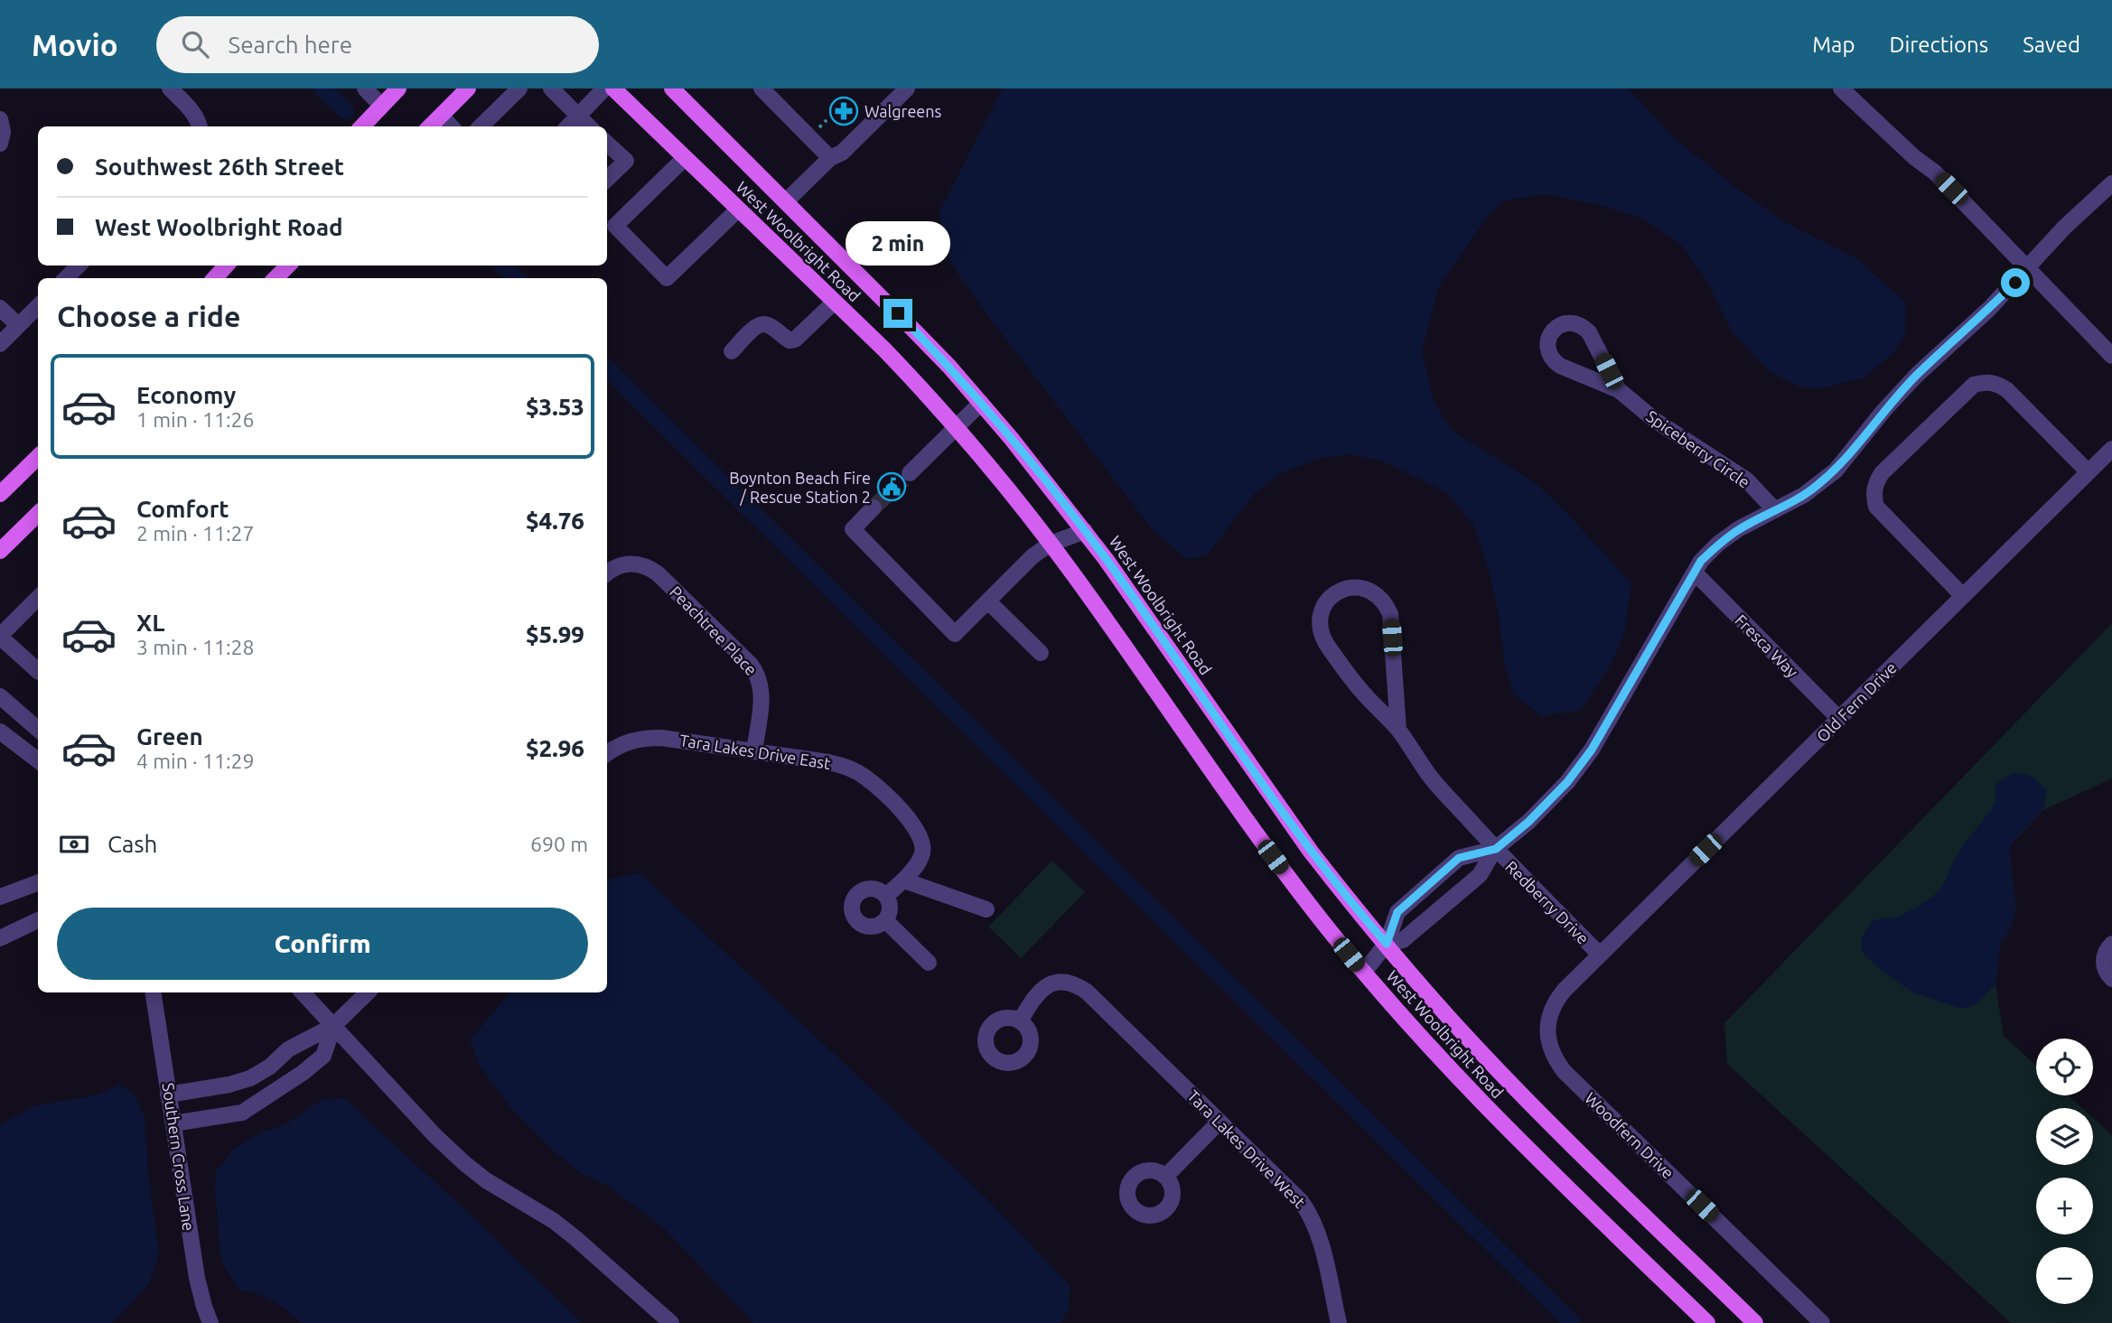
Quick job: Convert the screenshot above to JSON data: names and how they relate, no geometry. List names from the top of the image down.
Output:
{
  "streets": {
    "main road": ["West Woolbright Road"],
    "street": [
      "Spiceberry Circle",
      "Peachtree Place",
      "Fresca Way",
      "Old Fern Drive",
      "Tara Lakes Drive East",
      "Redberry Drive",
      "Woodfern Drive",
      "Tara Lakes Drive West",
      "Southern Cross Lane"
    ]
  },
  "crossings": [
    ["Peachtree Place", "Tara Lakes Drive East"],
    ["Fresca Way", "Old Fern Drive"],
    ["Old Fern Drive", "Redberry Drive"],
    ["Old Fern Drive", "Woodfern Drive"],
    ["Redberry Drive", "Woodfern Drive"]
  ],
  "places": {
    "pharmacy": ["Walgreens"],
    "public building": ["Boynton Beach Fire / Rescue Station 2"]
  },
  "page": {
    "header": "Movio",
    "search": "Search here",
    "nav": ["Map", "Directions", "Saved"],
    "banner": ["Southwest 26th Street", "West Woolbright Road"],
    "bubble": "2 min",
    "heading": "Choose a ride",
    "list": [
      {
        "name": "Economy",
        "note": "1 min · 11:26",
        "value": "$3.53"
      },
      {
        "name": "Comfort",
        "note": "2 min · 11:27",
        "value": "$4.76"
      },
      {
        "name": "XL",
        "note": "3 min · 11:28",
        "value": "$5.99"
      },
      {
        "name": "Green",
        "note": "4 min · 11:29",
        "value": "$2.96"
      }
    ],
    "pay": ["Cash", "690 m"],
    "buttons": "Confirm",
    "map_buttons": ["+", "−"]
  }
}
